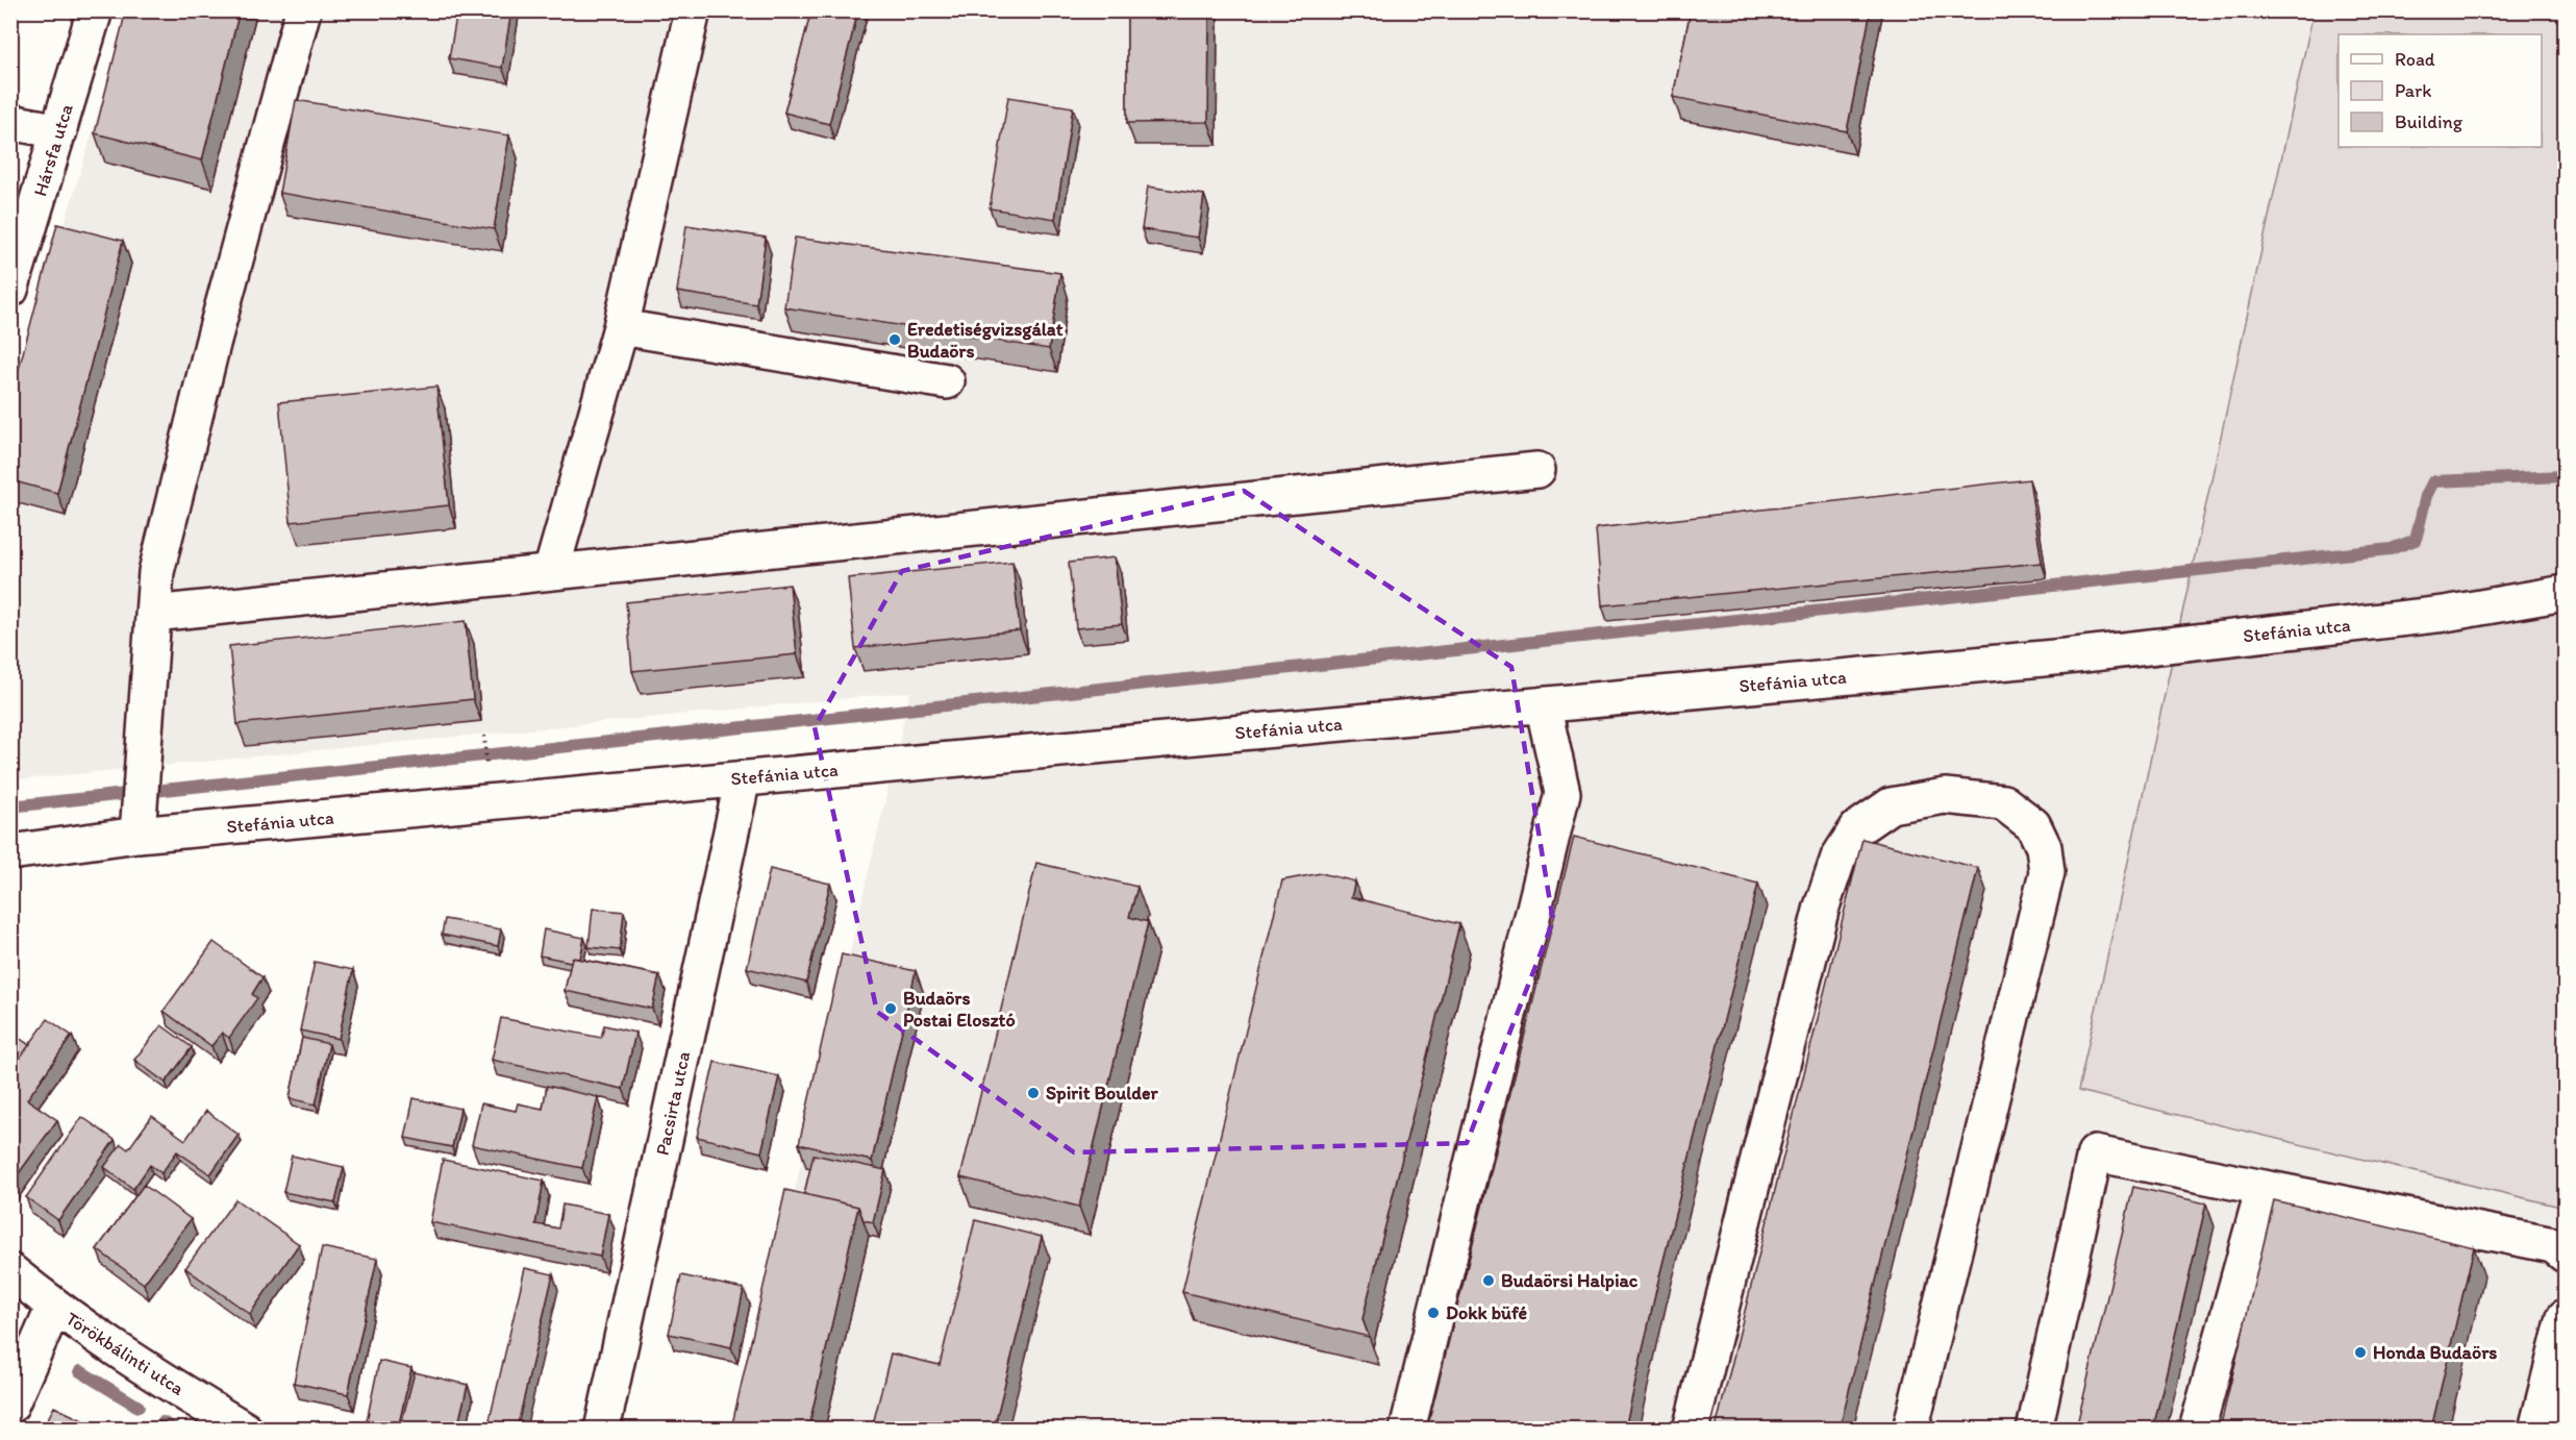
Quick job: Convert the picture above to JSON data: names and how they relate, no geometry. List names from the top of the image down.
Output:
{
  "streets": {
    "street": [
      "Hársfa utca",
      "Stefánia utca",
      "Pacsirta utca",
      "Törökbálinti utca"
    ]
  },
  "crossings": [
    ["Stefánia utca", "Pacsirta utca"]
  ],
  "places": [
    "Eredetiségvizsgálat Budaörs",
    "Budaörs Postai Elosztó",
    "Spirit Boulder",
    "Budaörsi Halpiac",
    "Dokk büfé",
    "Honda Budaörs"
  ],
  "legend": ["Road", "Park", "Building"]
}
